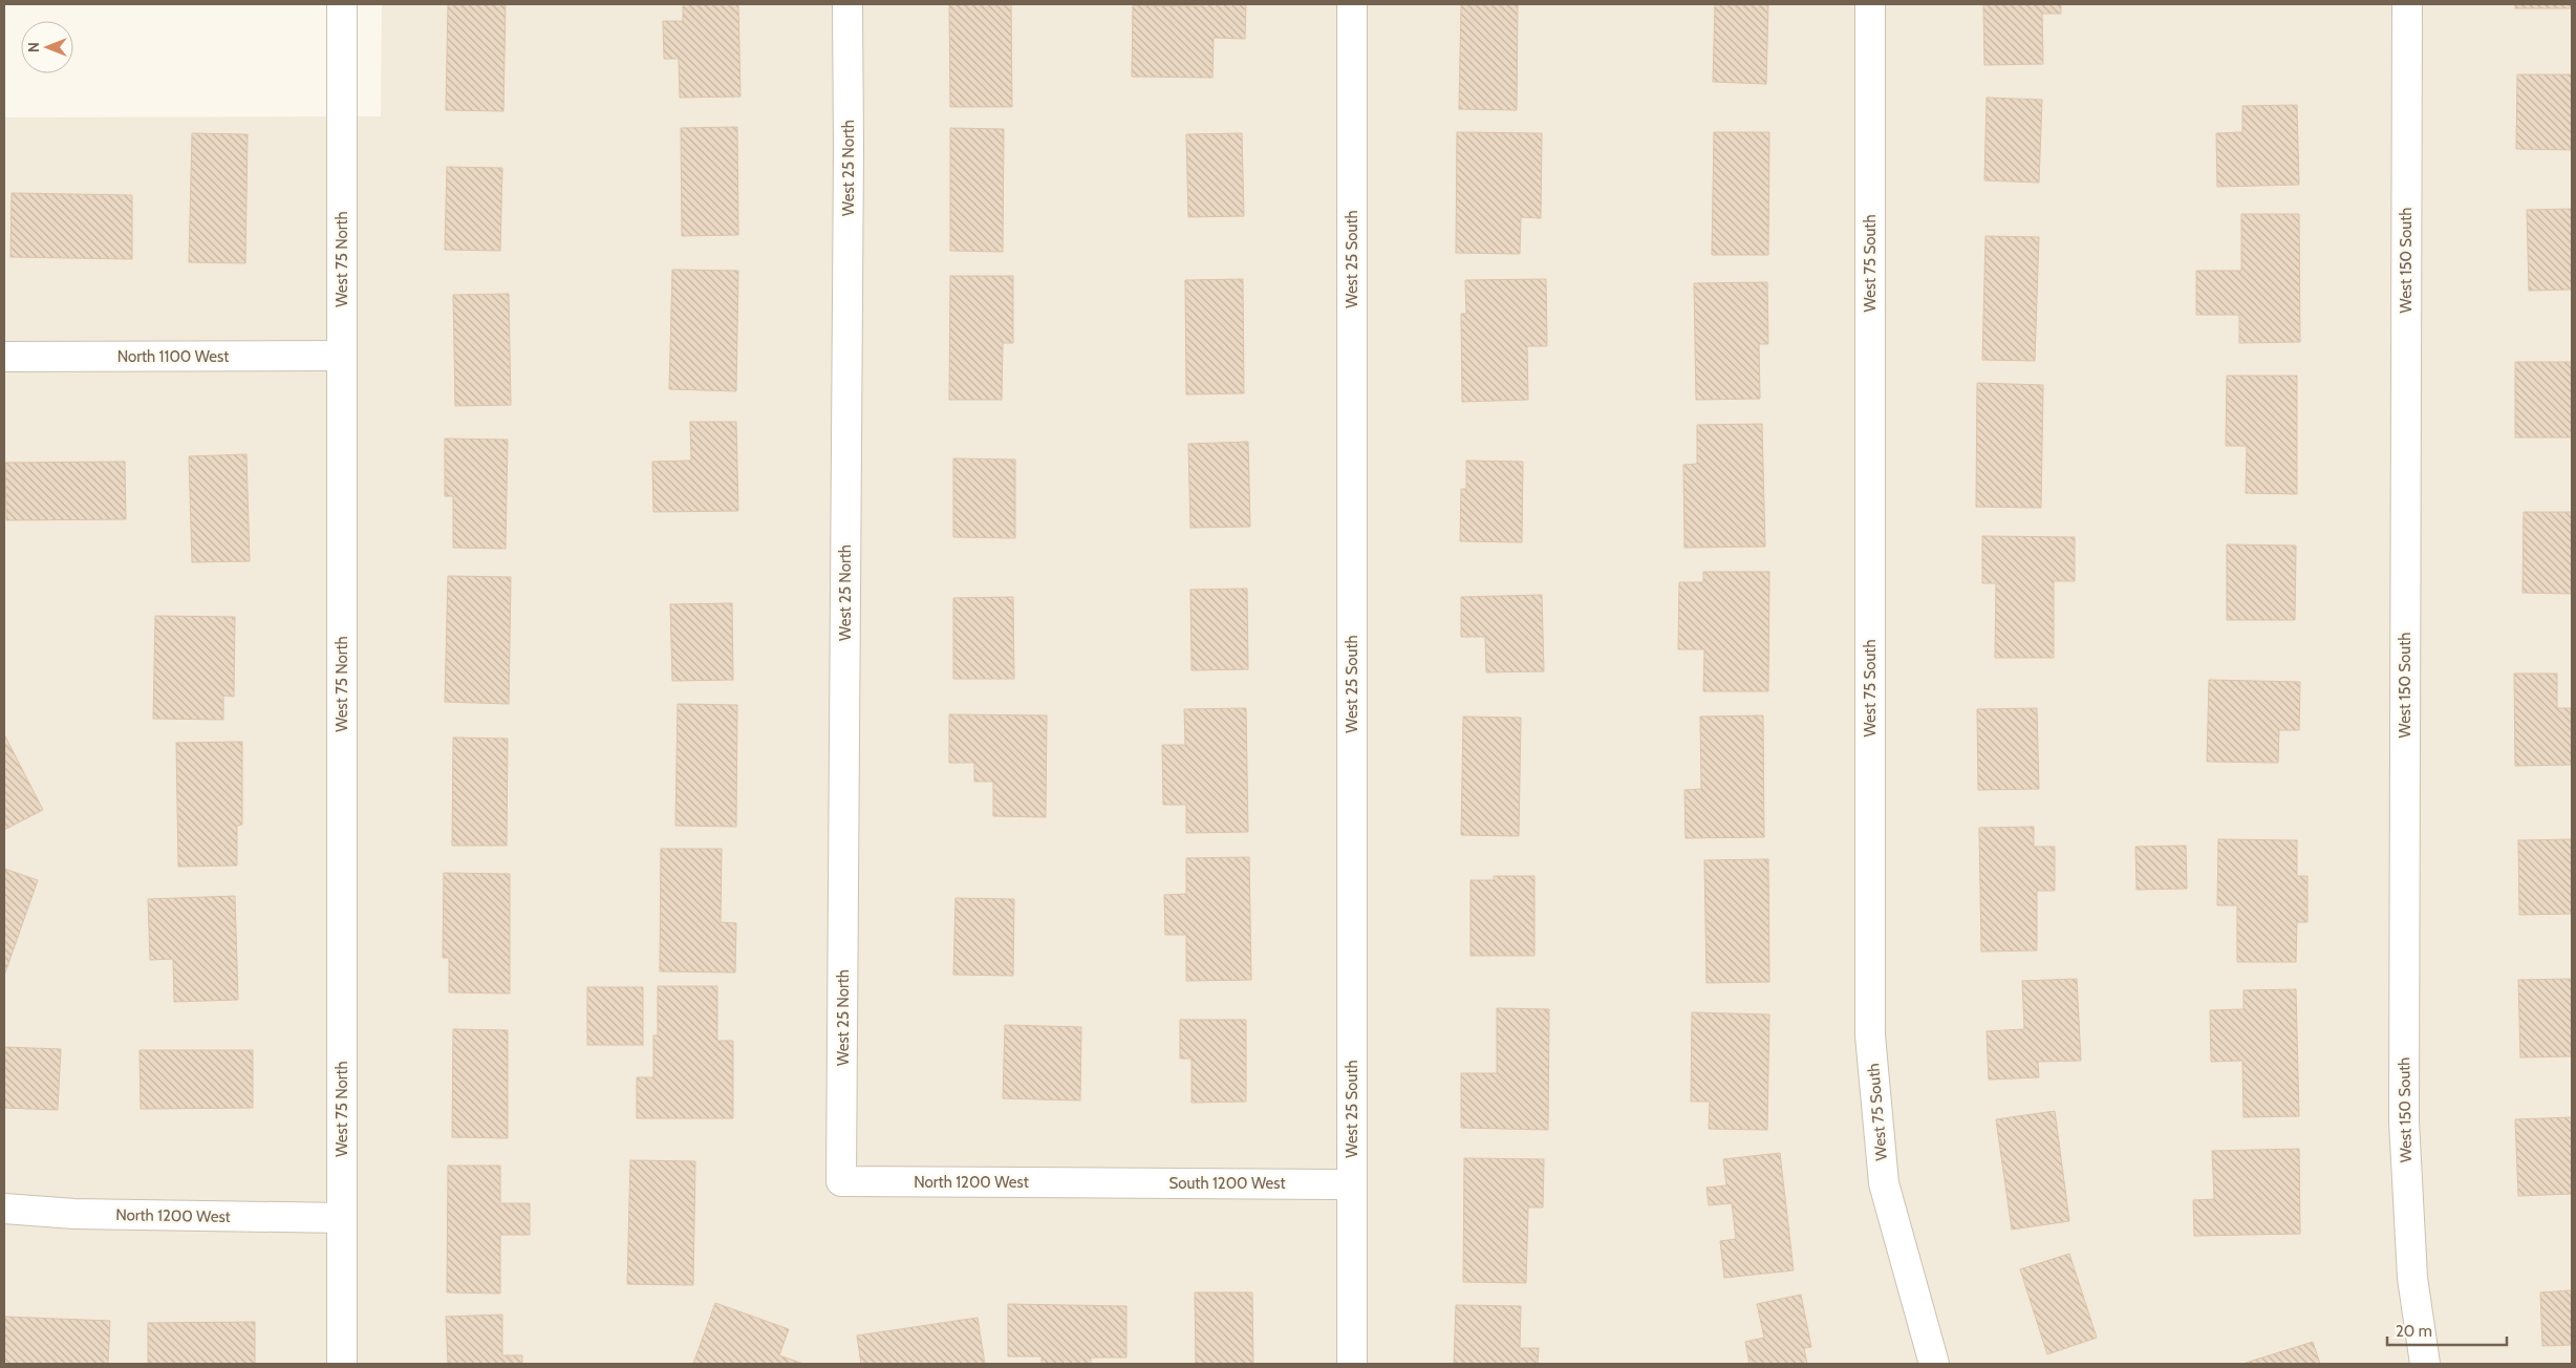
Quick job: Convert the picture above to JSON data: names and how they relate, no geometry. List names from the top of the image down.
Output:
{
  "streets": {
    "street": [
      "West 25 North",
      "West 75 North",
      "West 25 South",
      "West 150 South",
      "West 75 South",
      "North 1100 West",
      "North 1200 West",
      "South 1200 West"
    ]
  },
  "crossings": [
    ["West 25 North", "North 1200 West"],
    ["West 75 North", "North 1100 West"],
    ["West 75 North", "North 1200 West"],
    ["West 25 South", "South 1200 West"],
    ["North 1200 West", "South 1200 West"]
  ],
  "scale_bar": "20 m",
  "north": "left"
}
